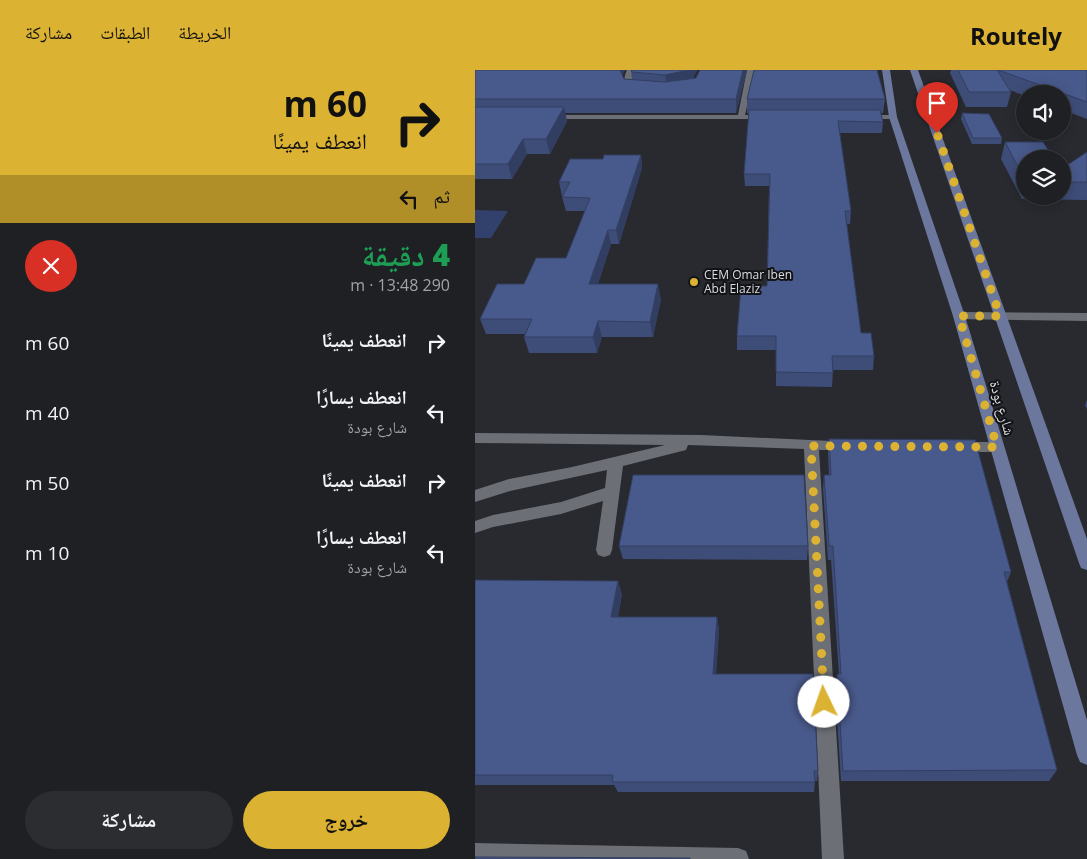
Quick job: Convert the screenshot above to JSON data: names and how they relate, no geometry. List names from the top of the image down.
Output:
{
  "streets": {
    "street": ["شارع بودة"]
  },
  "places": ["CEM Omar Iben Abd Elaziz"],
  "page": {
    "header": "Routely",
    "nav": ["الخريطة", "الطبقات", "مشاركة"],
    "turn": ["60 m", "انعطف يمينًا"],
    "then": "ثم",
    "heading": ["4 دقيقة", "290 m · 13:48"],
    "list": [
      {
        "name": "انعطف يمينًا",
        "value": "60 m"
      },
      {
        "name": "انعطف يسارًا",
        "note": "شارع بودة",
        "value": "40 m"
      },
      {
        "name": "انعطف يمينًا",
        "value": "50 m"
      },
      {
        "name": "انعطف يسارًا",
        "note": "شارع بودة",
        "value": "10 m"
      }
    ],
    "buttons": ["خروج", "مشاركة"]
  }
}
